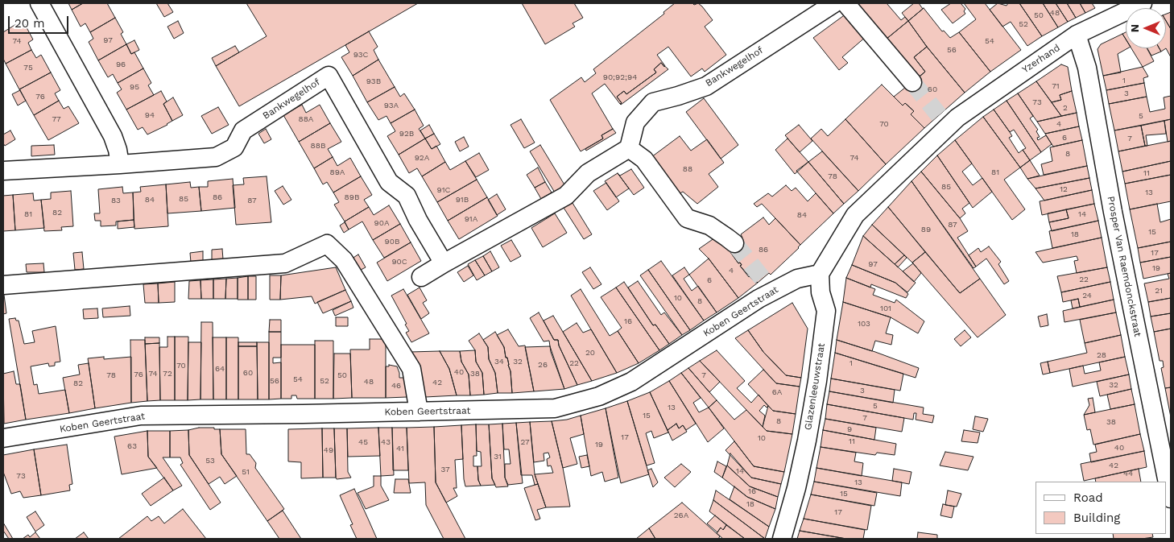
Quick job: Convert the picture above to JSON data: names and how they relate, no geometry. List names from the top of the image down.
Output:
{
  "streets": {
    "street": [
      "Yzerhand",
      "Bankwegelhof",
      "Prosper Van Raemdonckstraat",
      "Koben Geertstraat",
      "Glazenleeuwstraat"
    ]
  },
  "crossings": [
    ["Yzerhand", "Prosper Van Raemdonckstraat"],
    ["Yzerhand", "Koben Geertstraat"],
    ["Yzerhand", "Glazenleeuwstraat"],
    ["Koben Geertstraat", "Glazenleeuwstraat"]
  ],
  "house_numbers": [
    "48",
    "50",
    "52",
    "97",
    "74",
    "54",
    "56",
    "93C",
    "96",
    "75",
    "90;92;94",
    "1",
    "93B",
    "71",
    "95",
    "60",
    "3",
    "76",
    "73",
    "93A",
    "2",
    "94",
    "5",
    "77",
    "88A",
    "70",
    "4",
    "92B",
    "6",
    "7",
    "88B",
    "8",
    "92A",
    "74",
    "88",
    "89A",
    "81",
    "11",
    "78",
    "85",
    "12",
    "91C",
    "13",
    "86",
    "89B",
    "85",
    "84",
    "91B",
    "83",
    "87",
    "82",
    "81",
    "14",
    "84",
    "91A",
    "90A",
    "87",
    "89",
    "15",
    "18",
    "90B",
    "86",
    "17",
    "90C",
    "97",
    "19",
    "4",
    "22",
    "6",
    "21",
    "24",
    "10",
    "8",
    "101",
    "16",
    "103",
    "20",
    "28",
    "34",
    "32",
    "22",
    "1",
    "26",
    "70",
    "64",
    "40",
    "60",
    "74",
    "72",
    "38",
    "76",
    "78",
    "50",
    "7",
    "54",
    "56",
    "52",
    "48",
    "42",
    "82",
    "32",
    "46",
    "3",
    "6A",
    "5",
    "13",
    "15",
    "7",
    "8",
    "38",
    "9",
    "17",
    "10",
    "11",
    "45",
    "43",
    "27",
    "19",
    "63",
    "40",
    "41",
    "49",
    "31",
    "53",
    "42",
    "37",
    "14",
    "51",
    "44",
    "73",
    "13",
    "16",
    "15",
    "18",
    "17",
    "26A"
  ],
  "legend": ["Road", "Building"],
  "scale_bar": "20 m",
  "north": "left"
}
